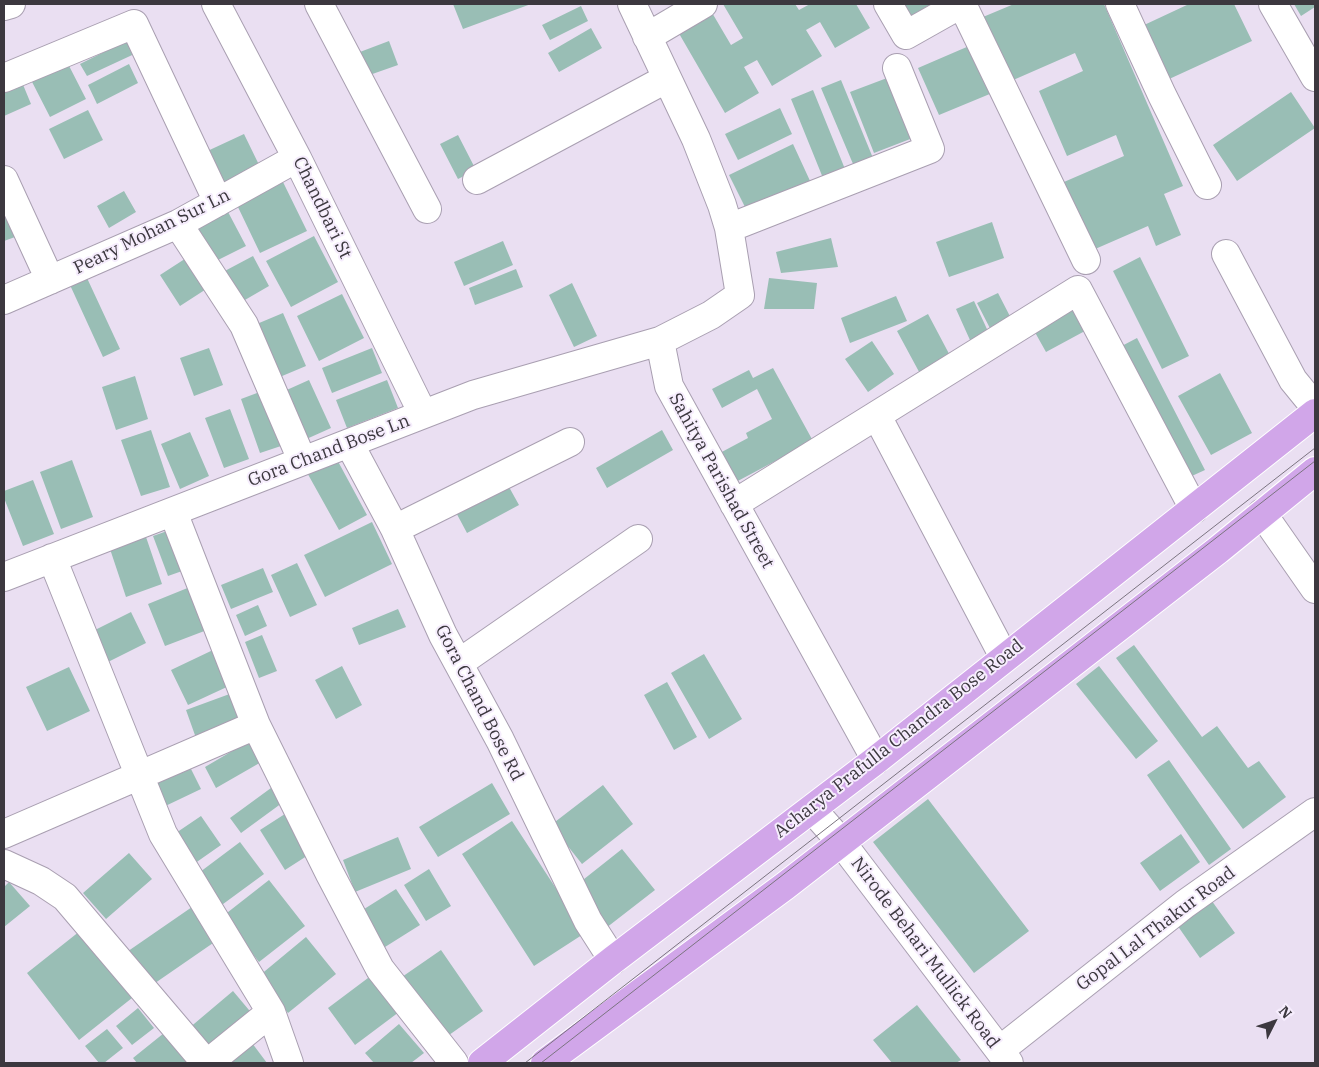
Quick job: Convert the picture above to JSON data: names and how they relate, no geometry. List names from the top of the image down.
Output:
{
  "streets": {
    "main road": ["Acharya Prafulla Chandra Bose Road"],
    "street": [
      "Chandbari St",
      "Peary Mohan Sur Ln",
      "Gora Chand Bose Ln",
      "Sahitya Parishad Street",
      "Gora Chand Bose Rd",
      "Gopal Lal Thakur Road",
      "Nirode Behari Mullick Road"
    ]
  },
  "crossings": [
    ["Chandbari St", "Peary Mohan Sur Ln"],
    ["Chandbari St", "Gora Chand Bose Ln"],
    ["Gora Chand Bose Ln", "Sahitya Parishad Street"],
    ["Gora Chand Bose Ln", "Gora Chand Bose Rd"],
    ["Sahitya Parishad Street", "Acharya Prafulla Chandra Bose Road"],
    ["Gora Chand Bose Rd", "Acharya Prafulla Chandra Bose Road"],
    ["Acharya Prafulla Chandra Bose Road", "Nirode Behari Mullick Road"],
    ["Gopal Lal Thakur Road", "Nirode Behari Mullick Road"]
  ],
  "north": "top right"
}
